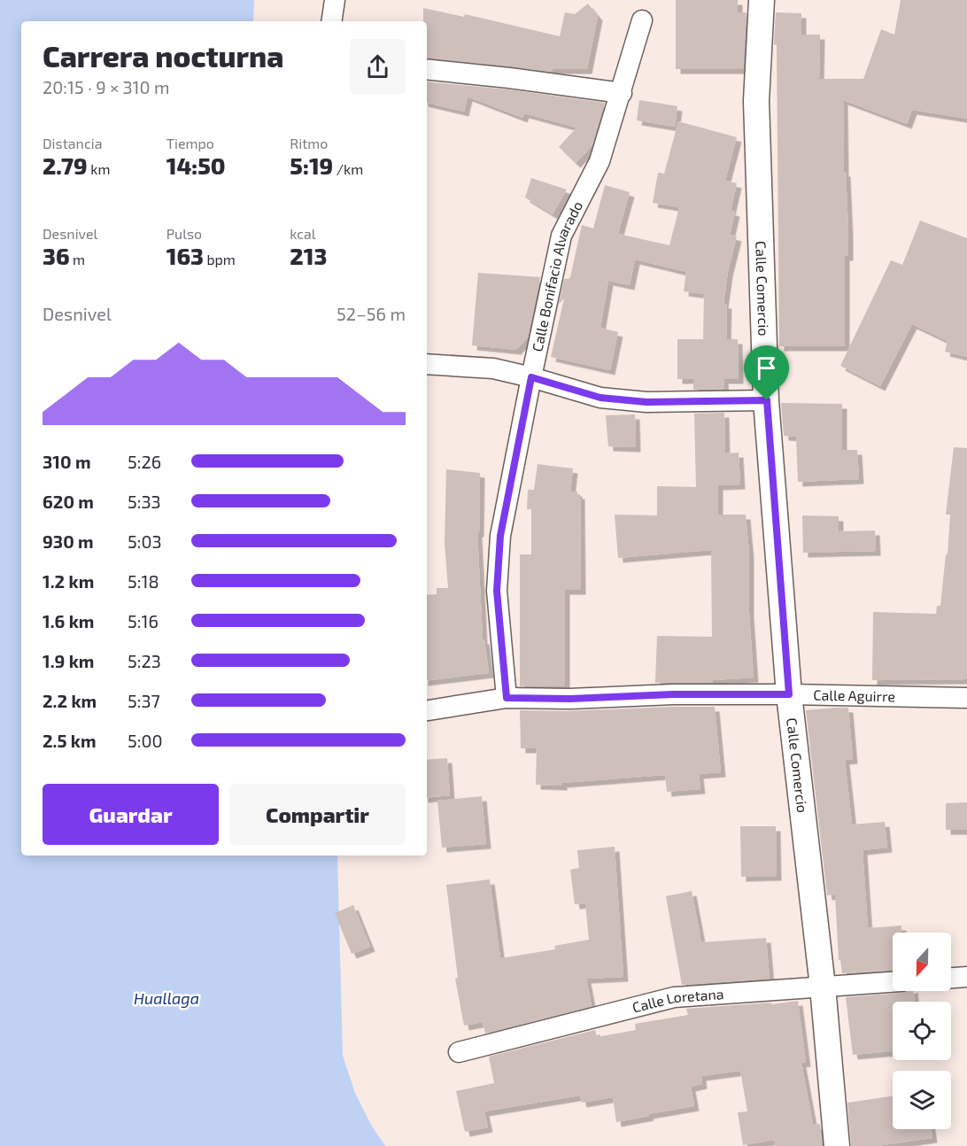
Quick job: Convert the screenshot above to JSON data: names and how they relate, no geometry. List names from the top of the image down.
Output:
{
  "streets": {
    "street": [
      "Calle Bonifacio Alvarado",
      "Calle Comercio",
      "Calle Aguirre",
      "Calle Loretana"
    ]
  },
  "crossings": [
    ["Calle Bonifacio Alvarado", "Calle Aguirre"],
    ["Calle Comercio", "Calle Aguirre"],
    ["Calle Comercio", "Calle Loretana"]
  ],
  "water": ["Huallaga"],
  "north": "bottom",
  "page": {
    "heading": ["Carrera nocturna", "20:15 · 9 × 310 m"],
    "stats": [
      ["Distancia", "2.79 km"],
      ["Tiempo", "14:50"],
      ["Ritmo", "5:19 /km"],
      ["Desnivel", "36 m"],
      ["Pulso", "163 bpm"],
      ["kcal", "213"]
    ],
    "chart": ["Desnivel", "52–56 m"],
    "list": [
      {
        "name": "310 m",
        "note": "5:26"
      },
      {
        "name": "620 m",
        "note": "5:33"
      },
      {
        "name": "930 m",
        "note": "5:03"
      },
      {
        "name": "1.2 km",
        "note": "5:18"
      },
      {
        "name": "1.6 km",
        "note": "5:16"
      },
      {
        "name": "1.9 km",
        "note": "5:23"
      },
      {
        "name": "2.2 km",
        "note": "5:37"
      },
      {
        "name": "2.5 km",
        "note": "5:00"
      }
    ],
    "buttons": ["Guardar", "Compartir"]
  }
}
